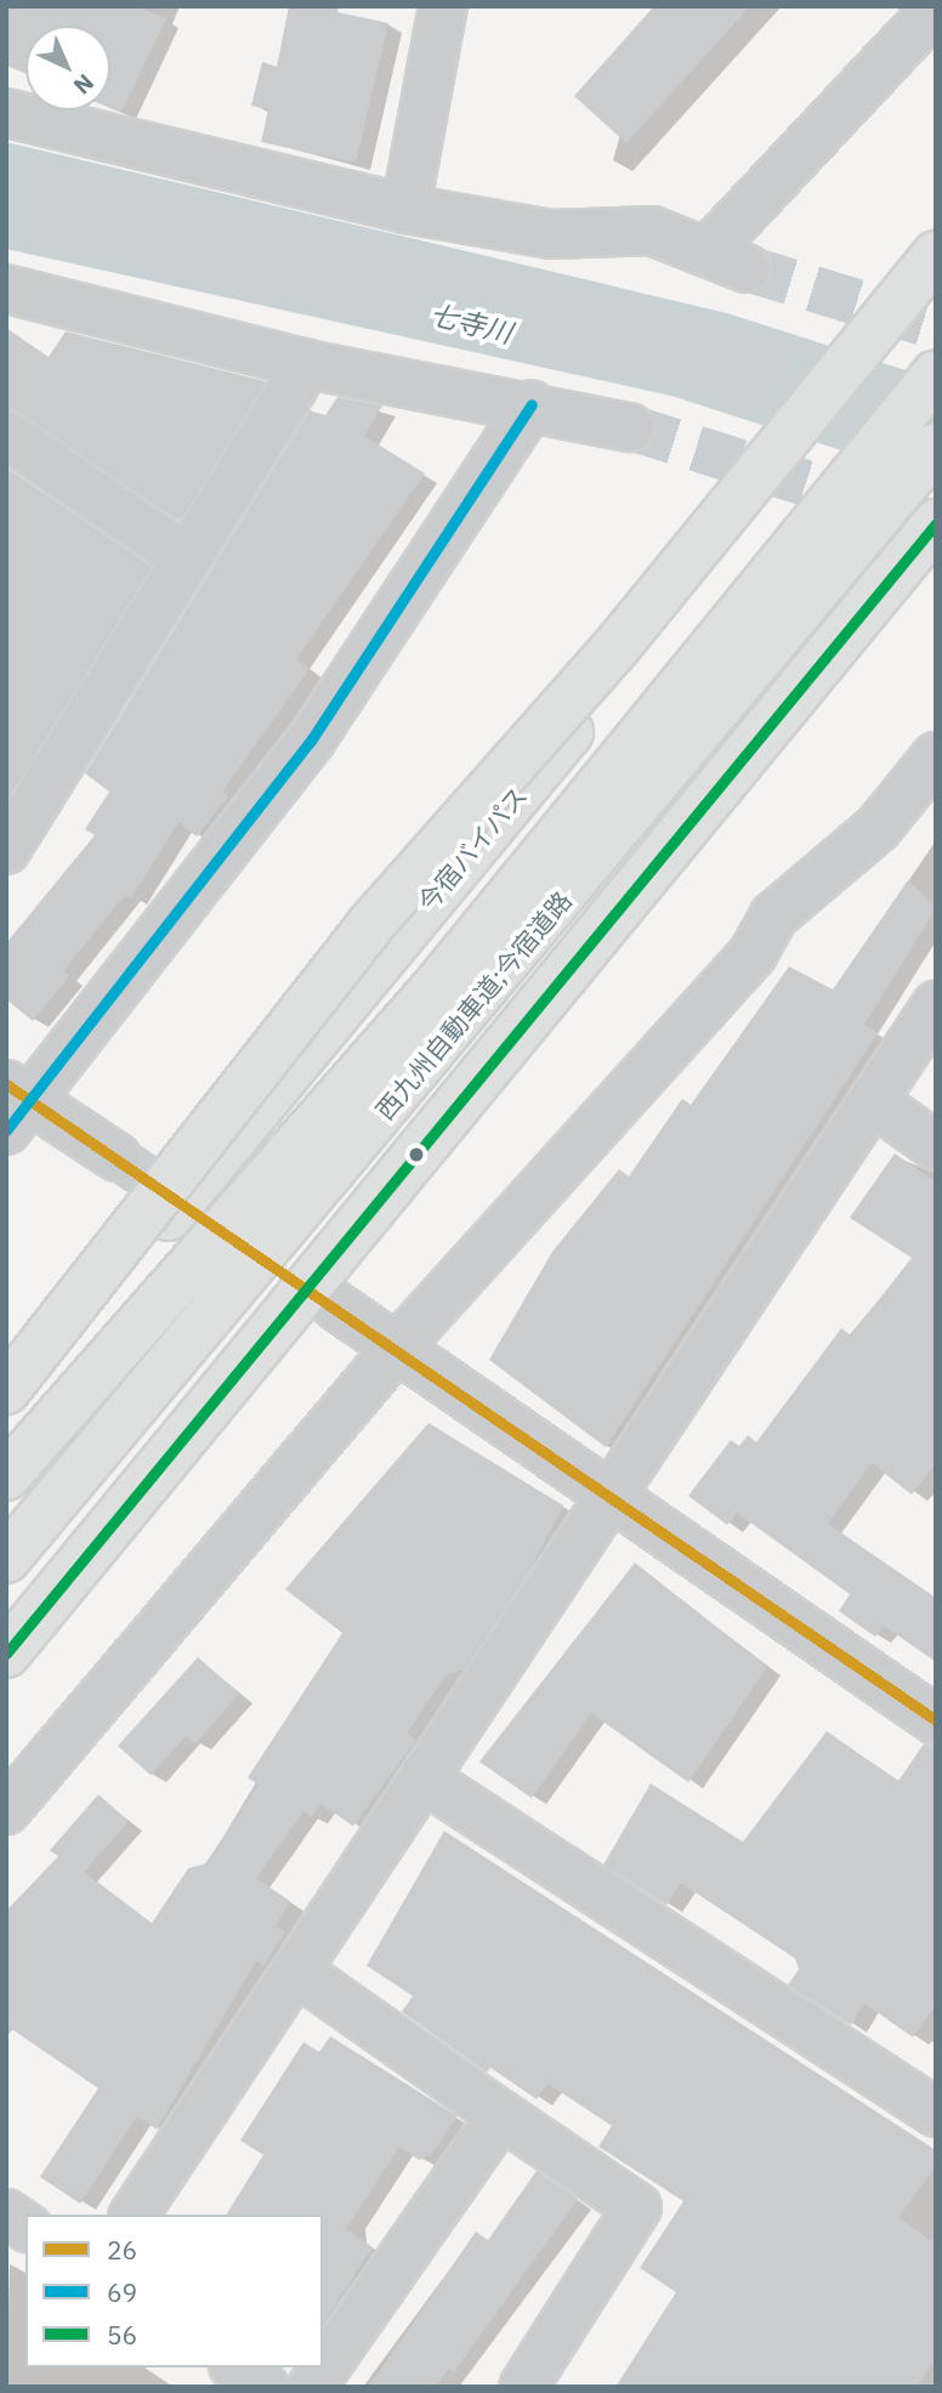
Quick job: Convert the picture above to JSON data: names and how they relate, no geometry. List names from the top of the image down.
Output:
{
  "streets": {
    "highway": ["今宿バイパス", "西九州自動車道;今宿道路"]
  },
  "water": ["七寺川"],
  "lines": ["transit line 69", "transit line 56", "transit line 26"],
  "legend": ["26", "69", "56"],
  "north": "bottom right"
}
